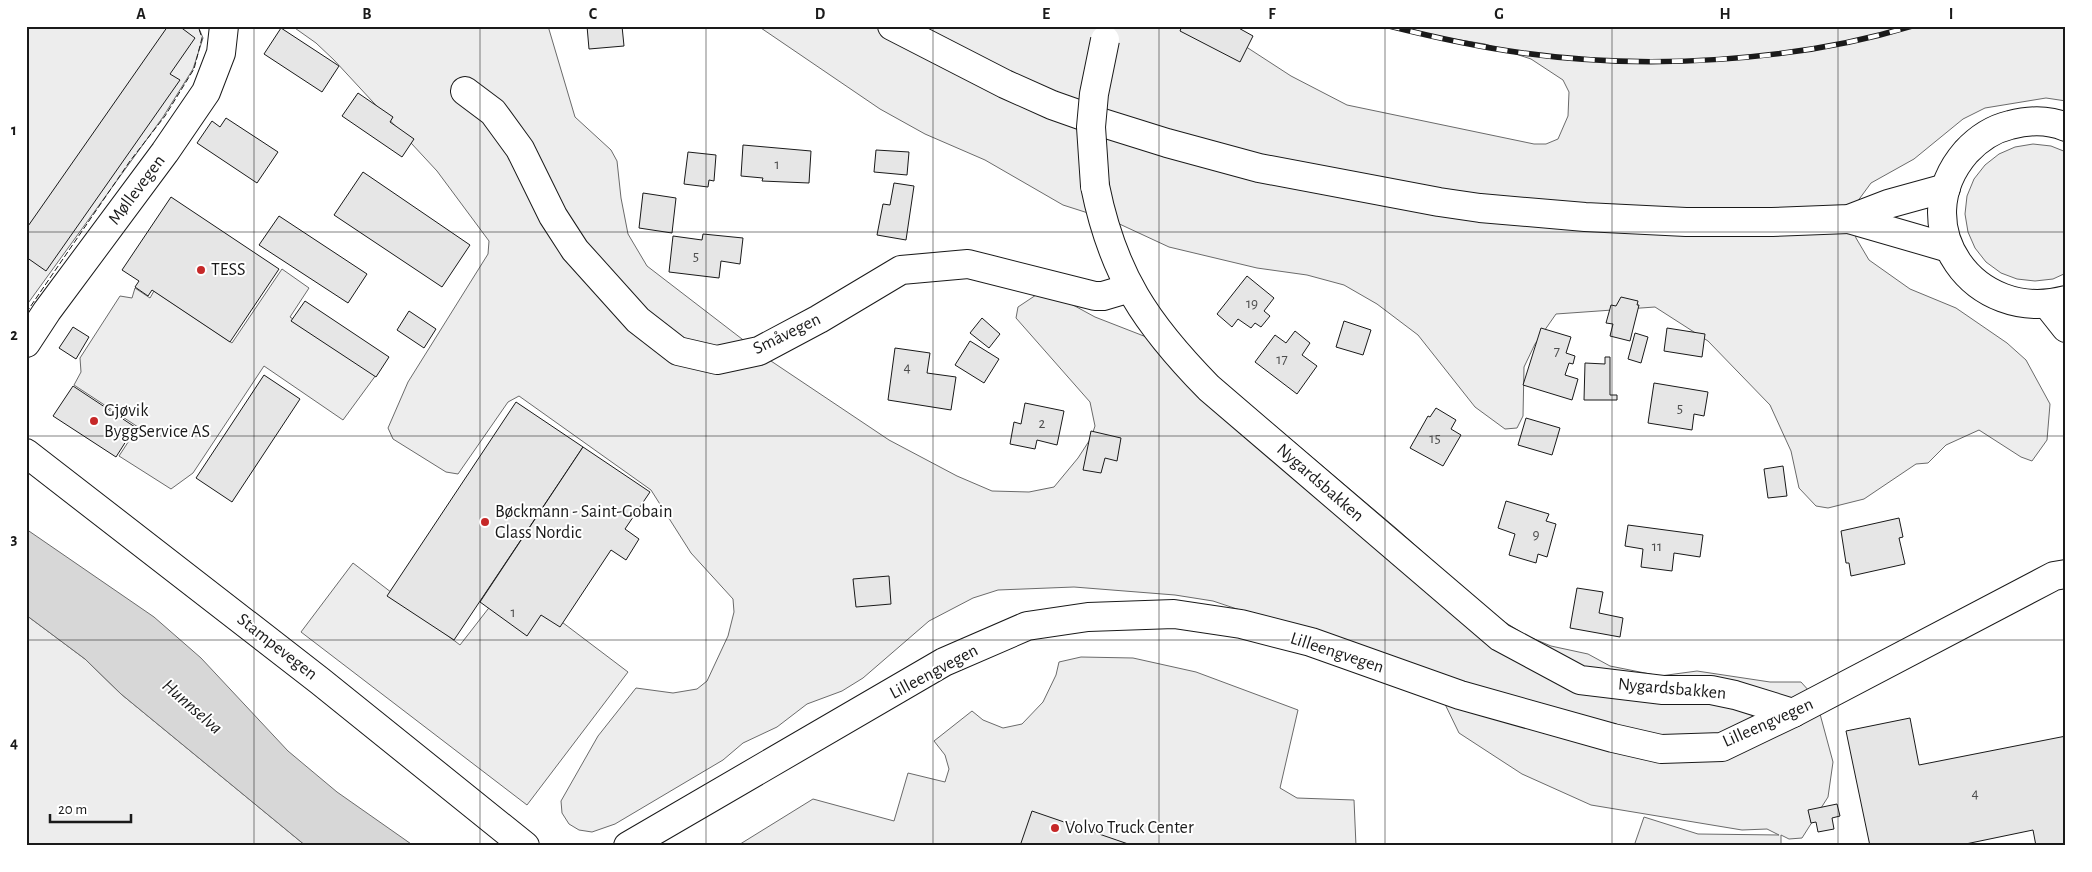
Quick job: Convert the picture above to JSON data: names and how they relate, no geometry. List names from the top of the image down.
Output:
{
  "streets": {
    "main road": [
      "Møllevegen",
      "Småvegen",
      "Nygardsbakken",
      "Stampevegen",
      "Lilleengvegen"
    ]
  },
  "crossings": [
    ["Småvegen", "Nygardsbakken"],
    ["Nygardsbakken", "Lilleengvegen"]
  ],
  "water": ["Hunnselva"],
  "places": [
    "TESS",
    "Gjøvik ByggService AS",
    "Bøckmann - Saint-Gobain Glass Nordic",
    "Volvo Truck Center"
  ],
  "house_numbers": [
    "1",
    "5",
    "19",
    "7",
    "17",
    "4",
    "5",
    "2",
    "15",
    "9",
    "11",
    "1",
    "4"
  ],
  "scale_bar": "20 m",
  "grid": {
    "columns": [
      "A",
      "B",
      "C",
      "D",
      "E",
      "F",
      "G",
      "H",
      "I"
    ],
    "rows": [
      "1",
      "2",
      "3",
      "4"
    ]
  }
}
